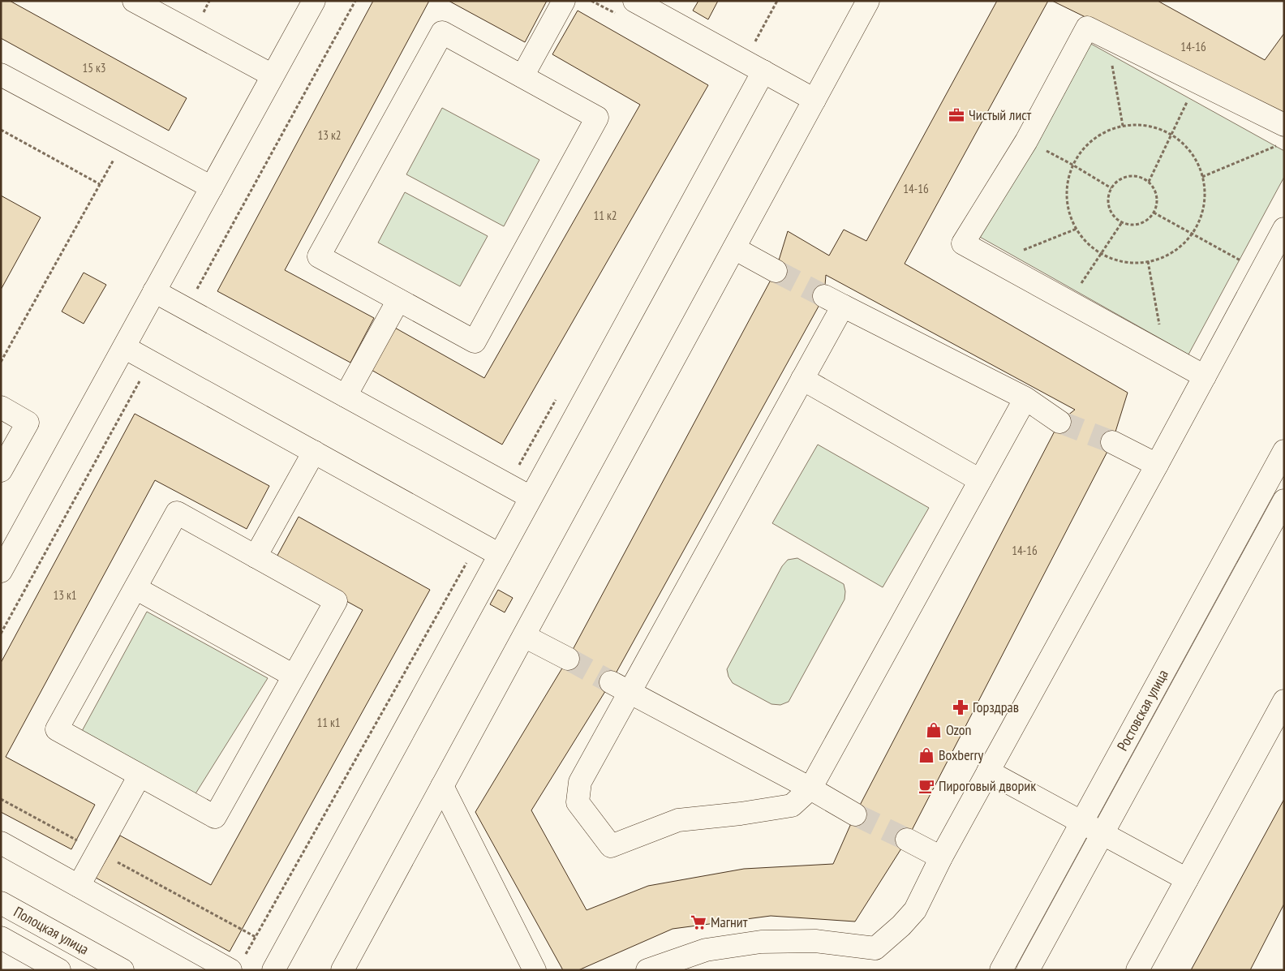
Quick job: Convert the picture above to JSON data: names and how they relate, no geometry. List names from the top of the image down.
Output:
{
  "streets": {
    "street": ["Ростовская улица", "Полоцкая улица"]
  },
  "places": {
    "office": ["Чистый лист"],
    "pharmacy": ["Горздрав"],
    "shop": ["Ozon", "Boxberry"],
    "cafe": ["Пироговый дворик"],
    "supermarket": ["Магнит"]
  },
  "house_numbers": [
    "14-16",
    "15 к3",
    "13 к2",
    "14-16",
    "11 к2",
    "14-16",
    "13 к1",
    "11 к1"
  ]
}
